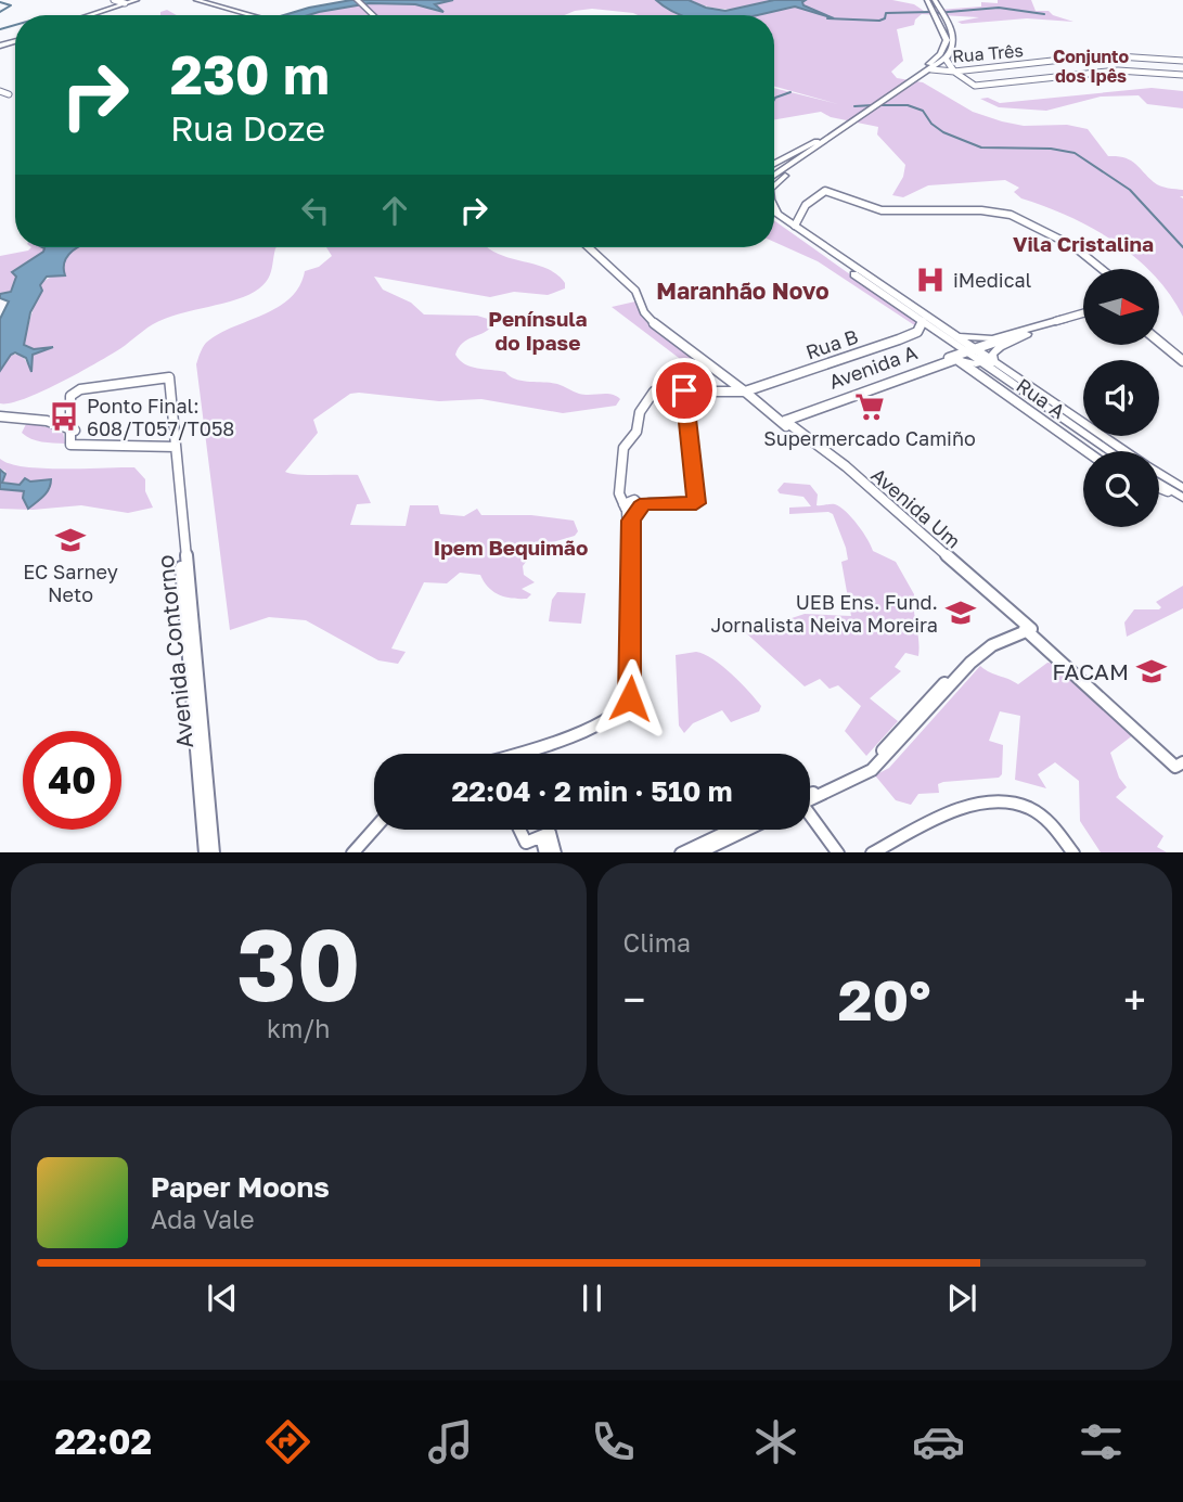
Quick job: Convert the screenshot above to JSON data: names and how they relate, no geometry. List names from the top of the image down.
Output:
{
  "streets": {
    "street": [
      "Rua Três",
      "Rua B",
      "Avenida A",
      "Rua A",
      "Avenida Um",
      "Avenida Contorno"
    ]
  },
  "crossings": [
    ["Rua B", "Avenida Um"],
    ["Avenida A", "Rua A"],
    ["Avenida A", "Avenida Um"]
  ],
  "districts": [
    "Conjunto dos Ipês",
    "Vila Cristalina",
    "Maranhão Novo",
    "Península do Ipase",
    "Ipem Bequimão"
  ],
  "places": {
    "hospital": ["iMedical"],
    "supermarket": ["Supermercado Camiño"],
    "bus stop": ["Ponto Final: 608/T057/T058"],
    "school or university": ["EC Sarney Neto", "UEB Ens. Fund. Jornalista Neiva Moreira", "FACAM"]
  },
  "north": "right",
  "page": {
    "turn": ["230 m", "Rua Doze"],
    "limit": "40",
    "trip": "22:04 · 2 min · 510 m",
    "tile": [
      ["30", "km/h"],
      "Clima"
    ],
    "heat": ["−", "20°", "+"],
    "song": ["Paper Moons", "Ada Vale"],
    "tabs": "22:02"
  }
}
